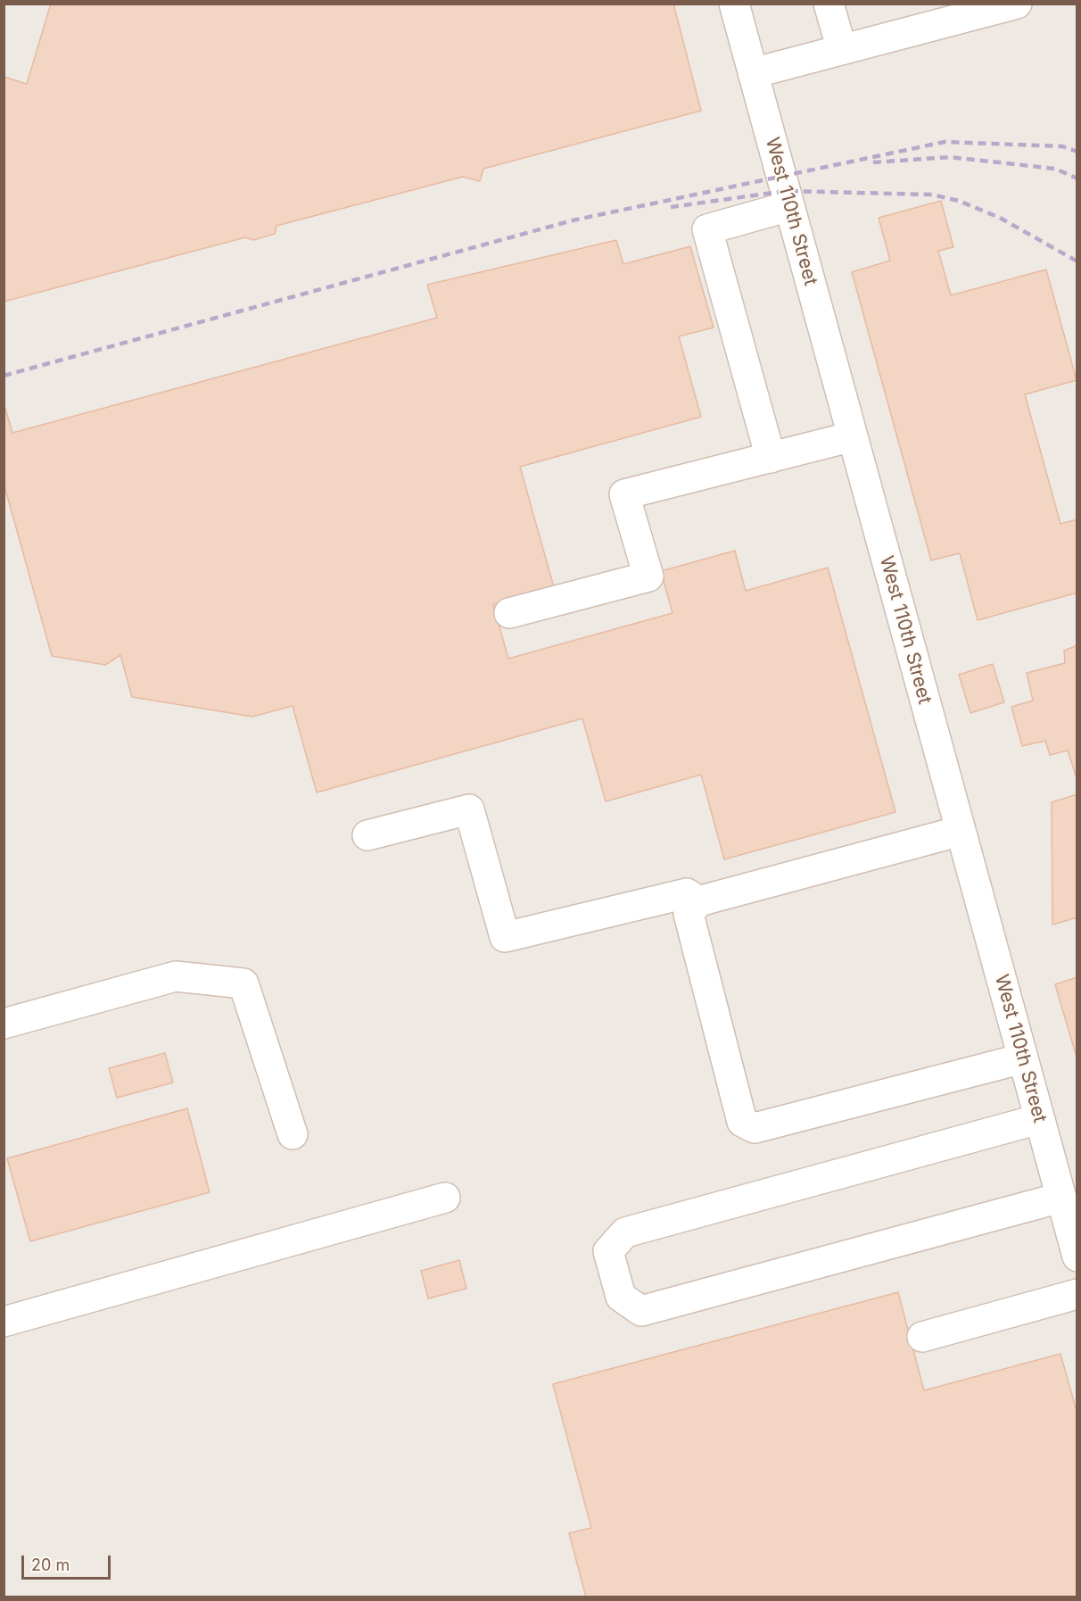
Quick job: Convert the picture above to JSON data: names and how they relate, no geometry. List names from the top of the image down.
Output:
{
  "streets": {
    "street": ["West 110th Street"]
  },
  "scale_bar": "20 m"
}
